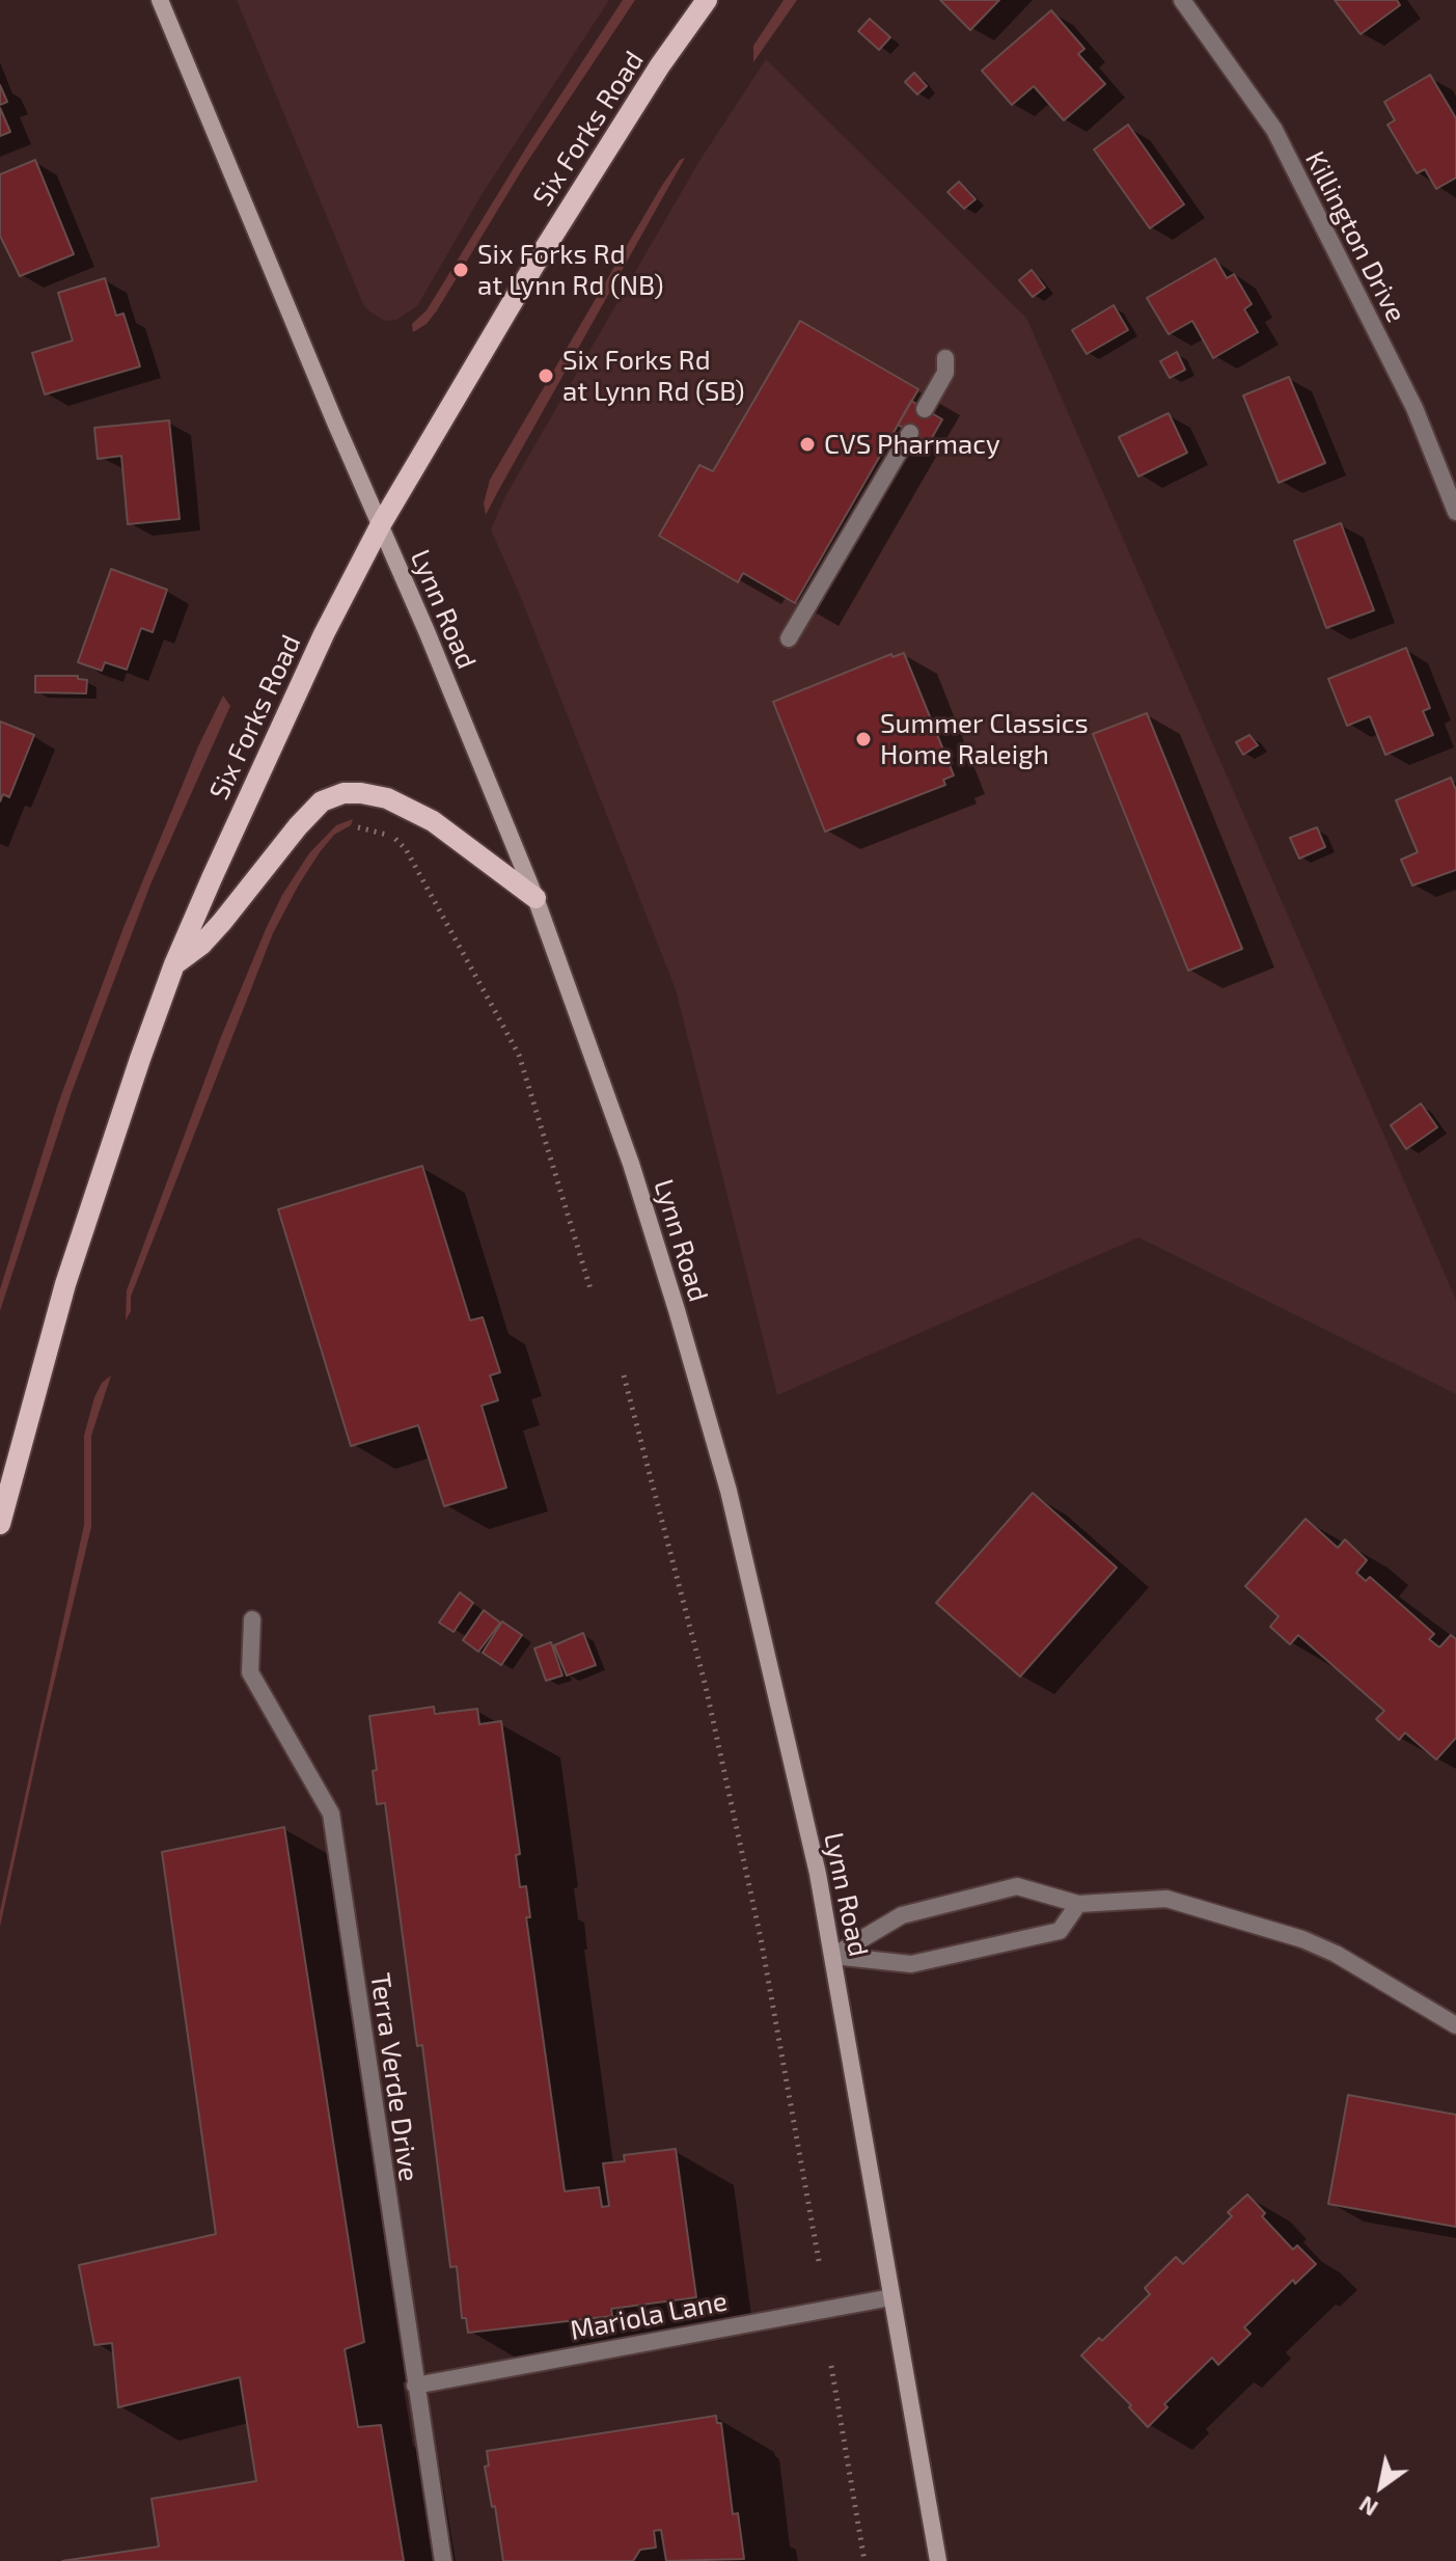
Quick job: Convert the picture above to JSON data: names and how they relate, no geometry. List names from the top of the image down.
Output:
{
  "streets": {
    "main road": ["Six Forks Road", "Lynn Road"],
    "street": ["Killington Drive", "Terra Verde Drive", "Mariola Lane"]
  },
  "crossings": [
    ["Six Forks Road", "Lynn Road"],
    ["Lynn Road", "Mariola Lane"],
    ["Terra Verde Drive", "Mariola Lane"]
  ],
  "places": [
    "Six Forks Rd at Lynn Rd (NB)",
    "Six Forks Rd at Lynn Rd (SB)",
    "CVS Pharmacy",
    "Summer Classics Home Raleigh"
  ],
  "north": "bottom left"
}
